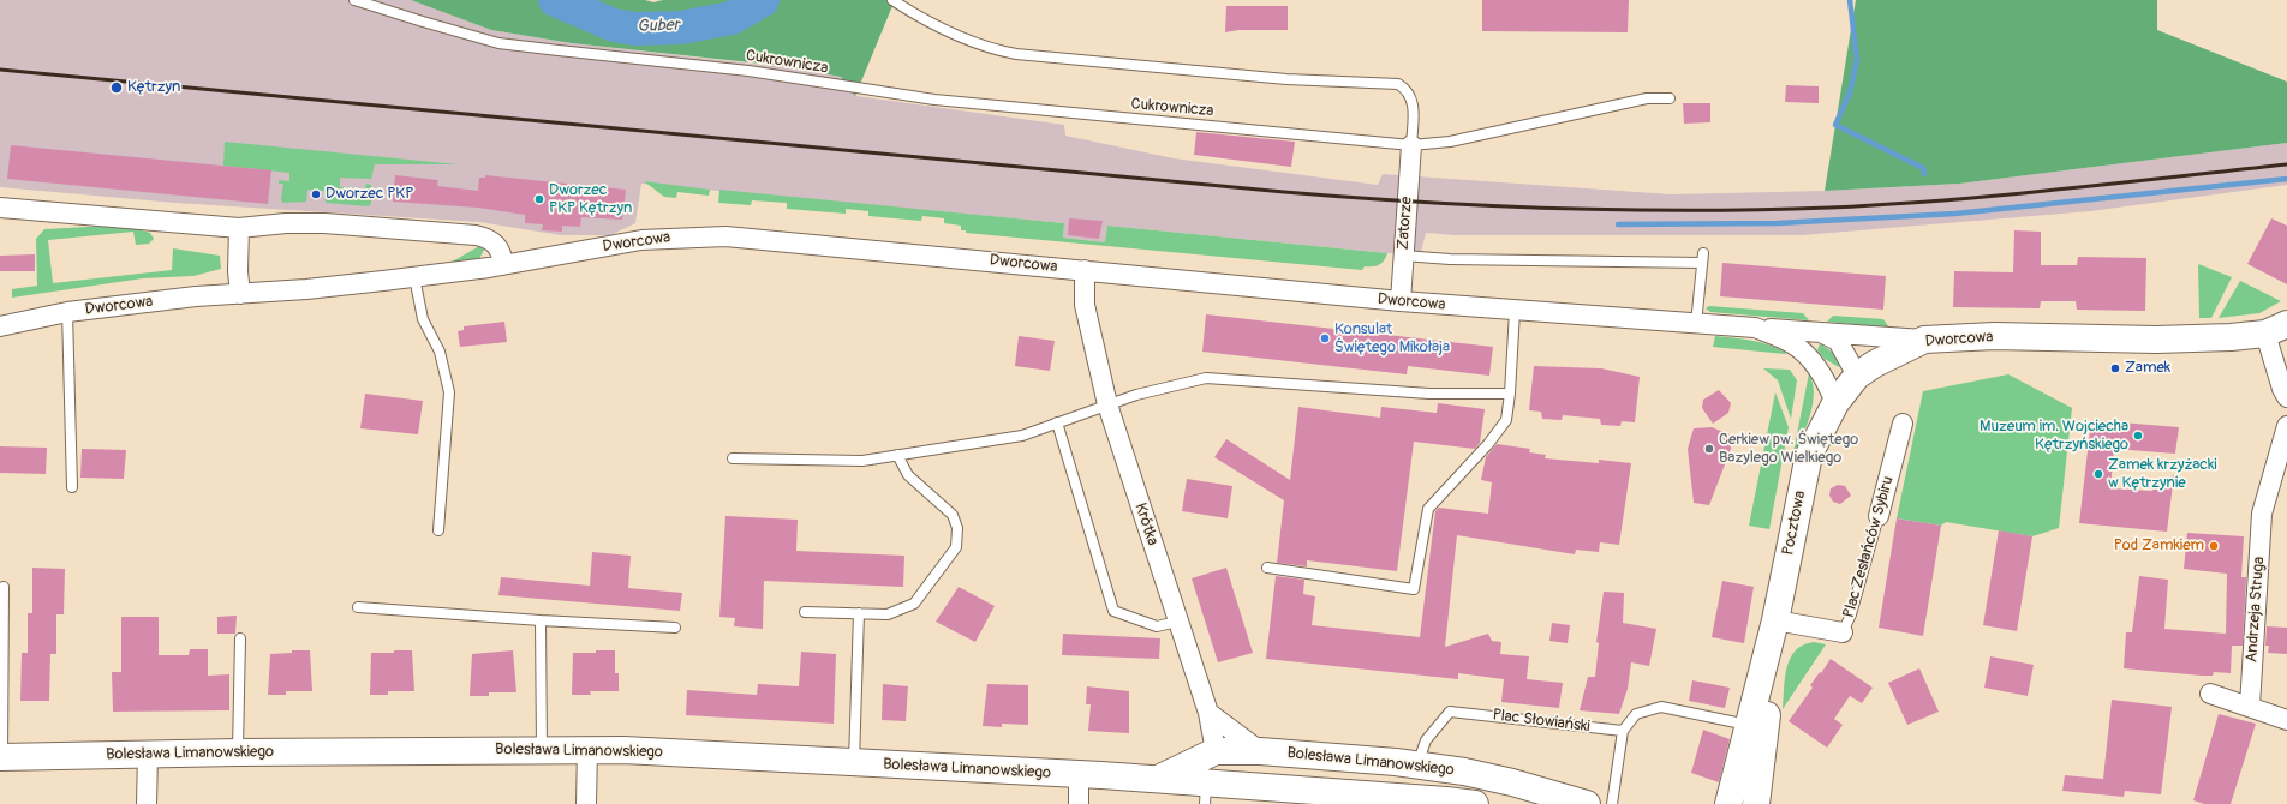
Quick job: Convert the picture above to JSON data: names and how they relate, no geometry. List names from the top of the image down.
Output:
{
  "streets": {
    "street": [
      "Zatorze",
      "Dworcowa",
      "Pocztowa",
      "Krótka",
      "Plac Zesłańców Sybiru",
      "Andrzeja Struga",
      "Bolesława Limanowskiego"
    ],
    "lane": ["Cukrownicza", "Plac Słowiański"]
  },
  "crossings": [
    ["Cukrownicza", "Zatorze"],
    ["Zatorze", "Dworcowa"],
    ["Dworcowa", "Pocztowa"],
    ["Dworcowa", "Krótka"],
    ["Pocztowa", "Plac Zesłańców Sybiru"],
    ["Krótka", "Bolesława Limanowskiego"],
    ["Plac Słowiański", "Bolesława Limanowskiego"]
  ],
  "water": ["Guber"],
  "places": [
    "Kętrzyn",
    "Dworzec PKP",
    "Dworzec PKP Kętrzyn",
    "Konsulat Świętego Mikołaja",
    "Zamek",
    "Muzeum im. Wojciecha Kętrzyńskiego",
    "Cerkiew pw. Świętego Bazylego Wielkiego",
    "Zamek krzyżacki w Kętrzynie",
    "Pod Zamkiem"
  ]
}
